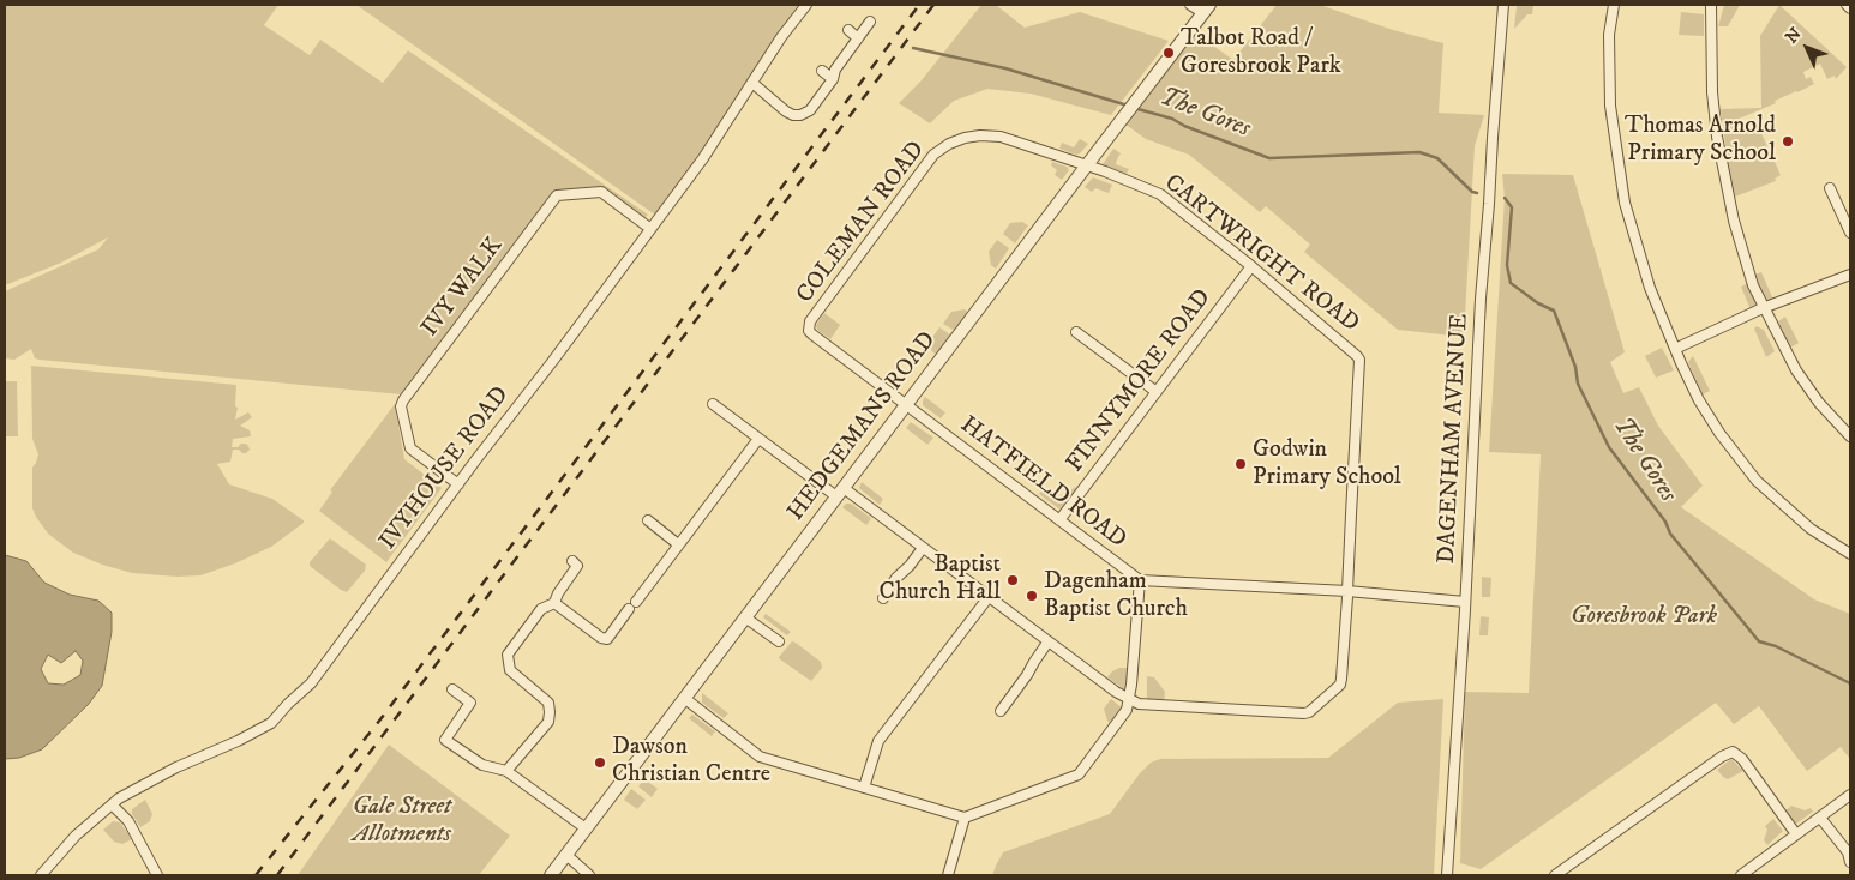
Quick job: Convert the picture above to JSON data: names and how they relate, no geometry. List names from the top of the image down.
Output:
{
  "streets": {
    "street": [
      "COLEMAN ROAD",
      "CARTWRIGHT ROAD",
      "IVY WALK",
      "FINNYMORE ROAD",
      "HEDGEMANS ROAD",
      "DAGENHAM AVENUE",
      "IVYHOUSE ROAD",
      "HATFIELD ROAD"
    ]
  },
  "crossings": [
    ["COLEMAN ROAD", "CARTWRIGHT ROAD"],
    ["COLEMAN ROAD", "HEDGEMANS ROAD"],
    ["COLEMAN ROAD", "HATFIELD ROAD"],
    ["CARTWRIGHT ROAD", "FINNYMORE ROAD"],
    ["CARTWRIGHT ROAD", "HEDGEMANS ROAD"],
    ["CARTWRIGHT ROAD", "HATFIELD ROAD"],
    ["IVY WALK", "IVYHOUSE ROAD"],
    ["FINNYMORE ROAD", "HATFIELD ROAD"],
    ["HEDGEMANS ROAD", "HATFIELD ROAD"],
    ["DAGENHAM AVENUE", "HATFIELD ROAD"]
  ],
  "water": ["The Gores"],
  "parks": ["Goresbrook Park", "Gale Street Allotments"],
  "places": [
    "Talbot Road / Goresbrook Park",
    "Thomas Arnold Primary School",
    "Godwin Primary School",
    "Baptist Church Hall",
    "Dagenham Baptist Church",
    "Dawson Christian Centre"
  ],
  "north": "top left"
}
